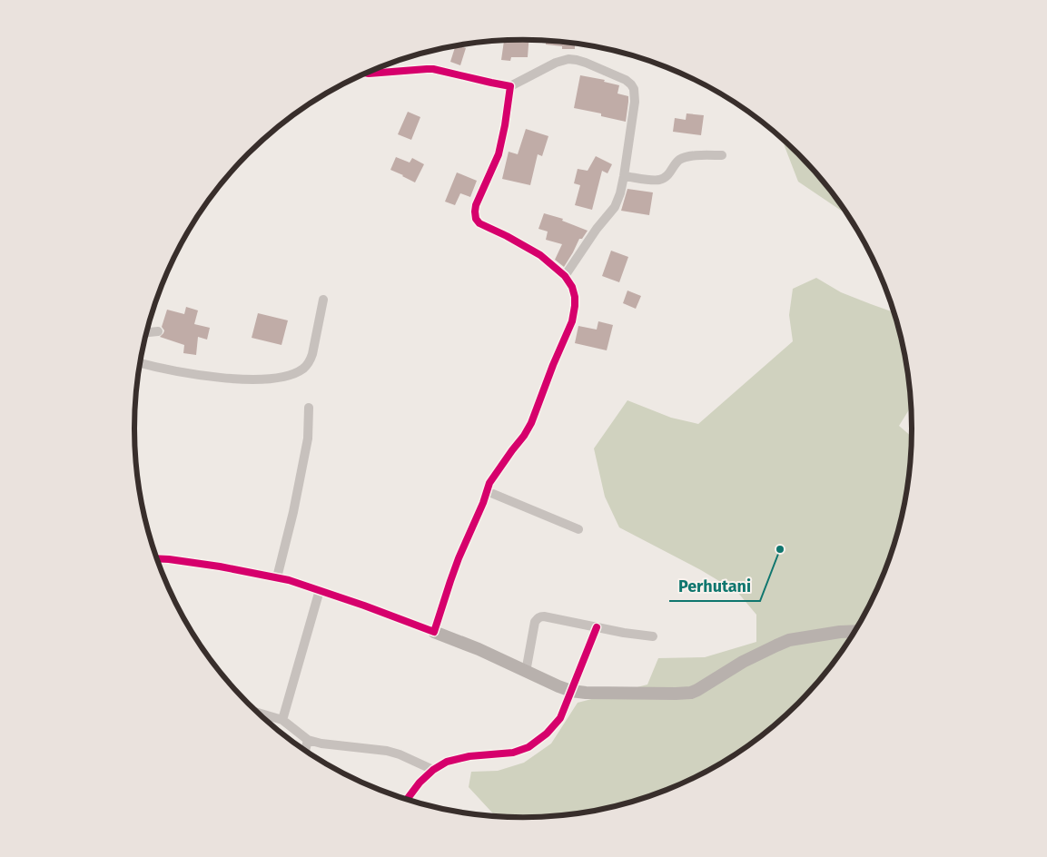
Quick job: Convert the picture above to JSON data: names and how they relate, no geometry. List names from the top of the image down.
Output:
{
  "places": ["Perhutani"]
}
